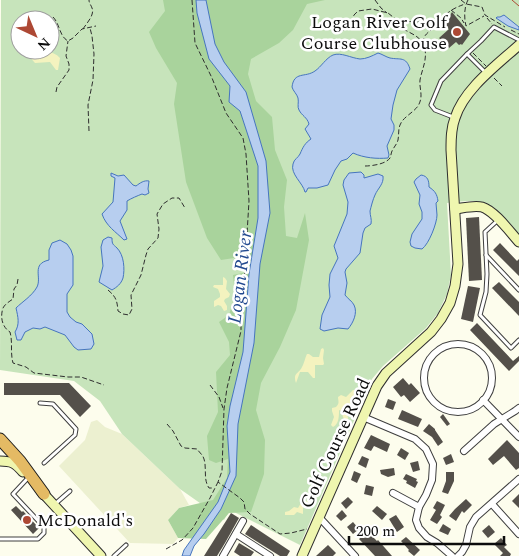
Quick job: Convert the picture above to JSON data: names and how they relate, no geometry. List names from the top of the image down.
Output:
{
  "streets": {
    "street": ["Golf Course Road"]
  },
  "water": ["Logan River"],
  "places": ["Logan River Golf Course Clubhouse", "McDonald's"],
  "scale_bar": "200 m",
  "north": "bottom right"
}
